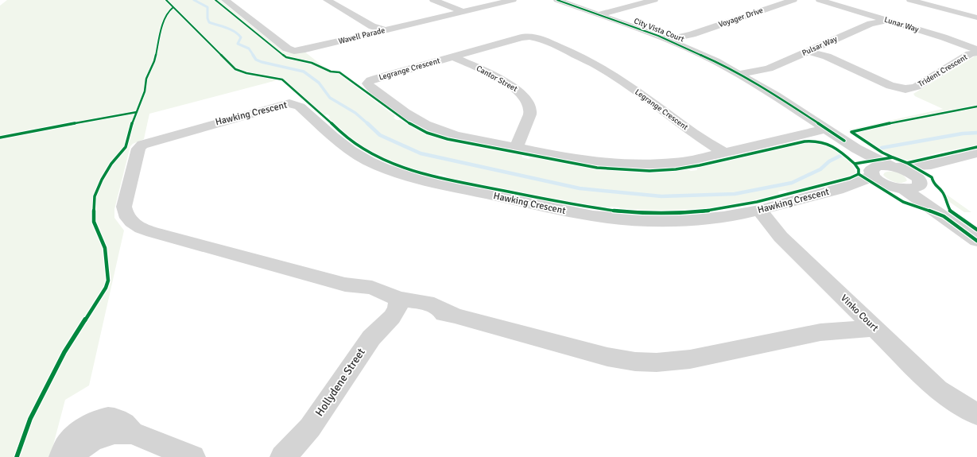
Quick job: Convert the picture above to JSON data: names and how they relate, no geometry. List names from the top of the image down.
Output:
{
  "streets": {
    "street": [
      "Voyager Drive",
      "Lunar Way",
      "City Vista Court",
      "Wavell Parade",
      "Pulsar Way",
      "Legrange Crescent",
      "Trident Crescent",
      "Cantor Street",
      "Hawking Crescent",
      "Vinko Court",
      "Hollydene Street"
    ]
  },
  "crossings": [
    ["Voyager Drive", "City Vista Court"],
    ["Lunar Way", "Pulsar Way"],
    ["City Vista Court", "Pulsar Way"],
    ["Pulsar Way", "Trident Crescent"],
    ["Legrange Crescent", "Cantor Street"],
    ["Hawking Crescent", "Vinko Court"],
    ["Hawking Crescent", "Hollydene Street"]
  ]
}
